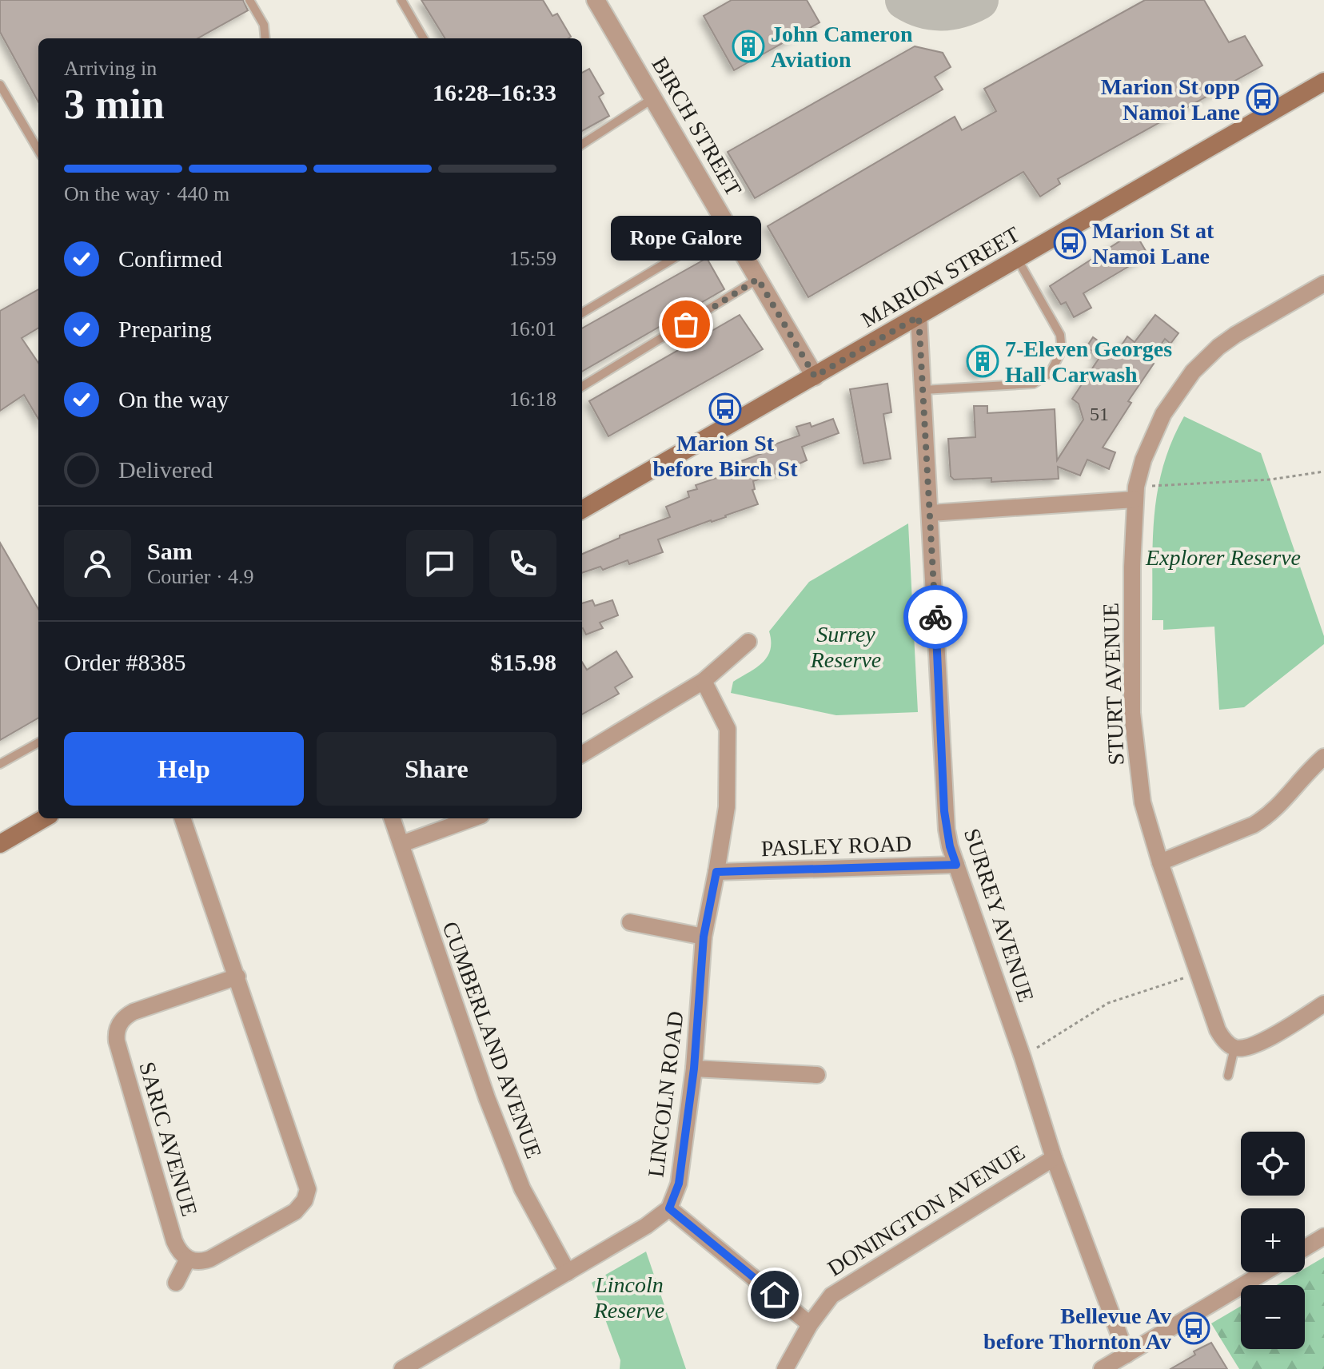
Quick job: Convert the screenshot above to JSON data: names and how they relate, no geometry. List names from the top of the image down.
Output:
{
  "streets": {
    "main road": ["MARION STREET"],
    "street": [
      "BIRCH STREET",
      "STURT AVENUE",
      "PASLEY ROAD",
      "SURREY AVENUE",
      "CUMBERLAND AVENUE",
      "LINCOLN ROAD",
      "SARIC AVENUE",
      "DONINGTON AVENUE"
    ]
  },
  "crossings": [
    ["BIRCH STREET", "MARION STREET"],
    ["MARION STREET", "SURREY AVENUE"],
    ["PASLEY ROAD", "SURREY AVENUE"],
    ["PASLEY ROAD", "LINCOLN ROAD"],
    ["SURREY AVENUE", "DONINGTON AVENUE"],
    ["CUMBERLAND AVENUE", "LINCOLN ROAD"]
  ],
  "parks": ["Explorer Reserve", "Surrey Reserve", "Lincoln Reserve"],
  "places": {
    "building": ["John Cameron Aviation", "7-Eleven Georges Hall Carwash"],
    "bus stop": [
      "Marion St opp Namoi Lane",
      "Marion St at Namoi Lane",
      "Marion St before Birch St",
      "Bellevue Av before Thornton Av"
    ],
    "other": ["Rope Galore"]
  },
  "house_numbers": ["51"],
  "page": {
    "heading": ["3 min", "Arriving in", "16:28–16:33"],
    "panel": [
      "Sam",
      "Courier · 4.9",
      "Order #8385",
      "$15.98"
    ],
    "bar": "On the way · 440 m",
    "bubble": "Rope Galore",
    "list": [
      ["Confirmed", "15:59"],
      ["Preparing", "16:01"],
      ["On the way", "16:18"],
      "Delivered"
    ],
    "buttons": ["Help", "Share"],
    "map_buttons": ["+", "−"]
  }
}
